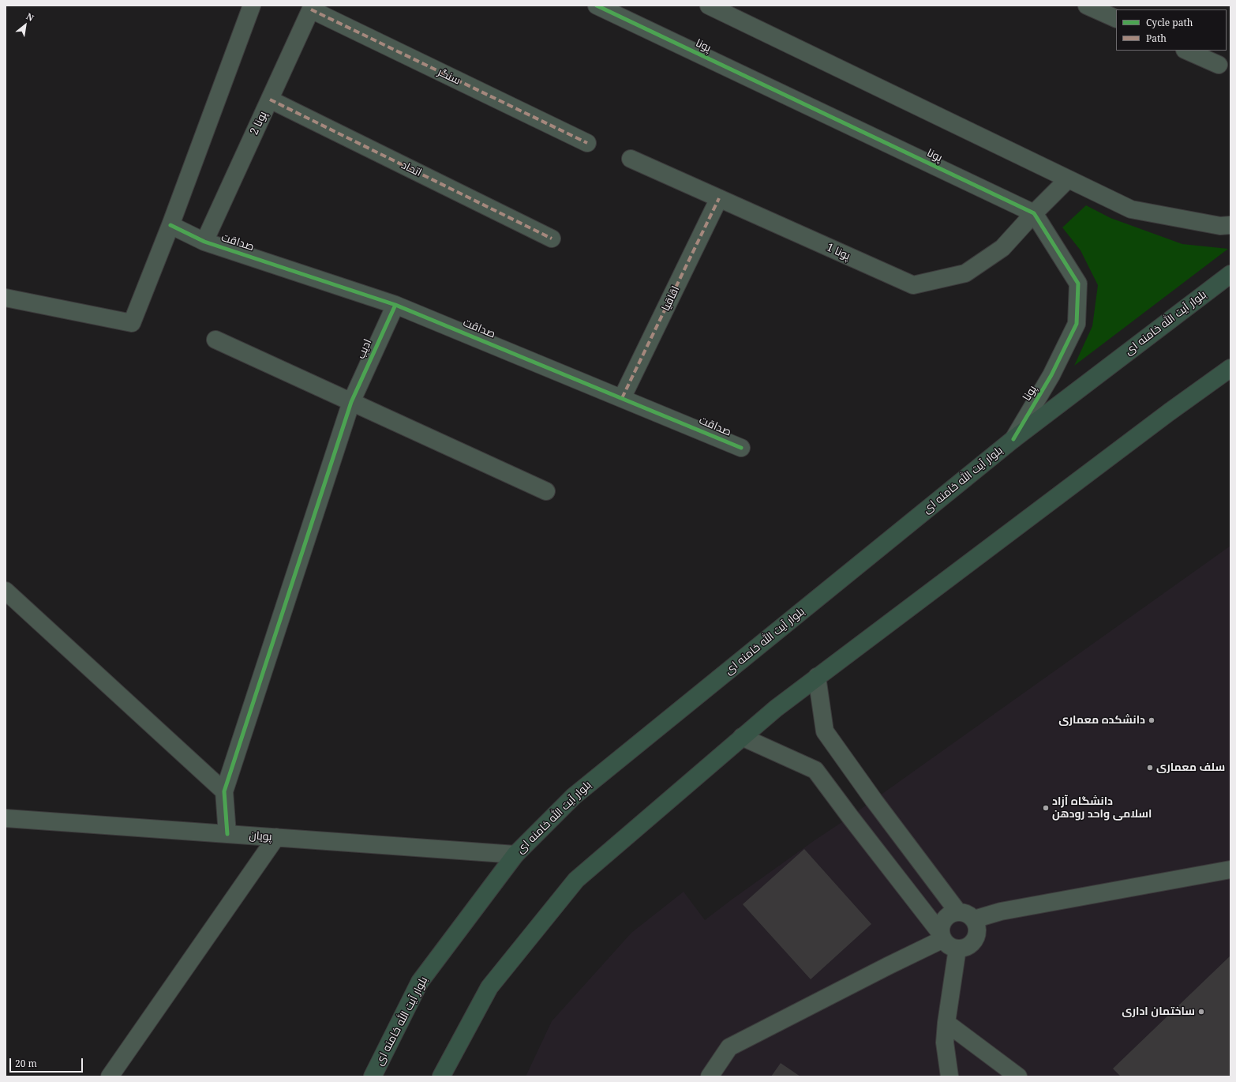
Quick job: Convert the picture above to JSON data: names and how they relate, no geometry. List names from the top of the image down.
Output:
{
  "streets": {
    "main road": ["بلوار آیت الله خامنه ای"],
    "street": [
      "پونا",
      "سنگر",
      "پونا 2",
      "اتحاد",
      "صداقت",
      "پونا 1",
      "اقاقیا",
      "ادیب",
      "پویان"
    ]
  },
  "crossings": [
    ["پونا", "پونا 1"],
    ["پونا", "بلوار آیت الله خامنه ای"],
    ["سنگر", "پونا 2"],
    ["پونا 2", "اتحاد"],
    ["پونا 2", "صداقت"],
    ["صداقت", "اقاقیا"],
    ["صداقت", "ادیب"],
    ["پونا 1", "اقاقیا"],
    ["بلوار آیت الله خامنه ای", "پویان"]
  ],
  "places": [
    "دانشکده معماری",
    "سلف معماری",
    "دانشگاه آزاد اسلامی واحد رودهن",
    "ساختمان اداری"
  ],
  "legend": ["Cycle path", "Path"],
  "scale_bar": "20 m",
  "north": "top right"
}
